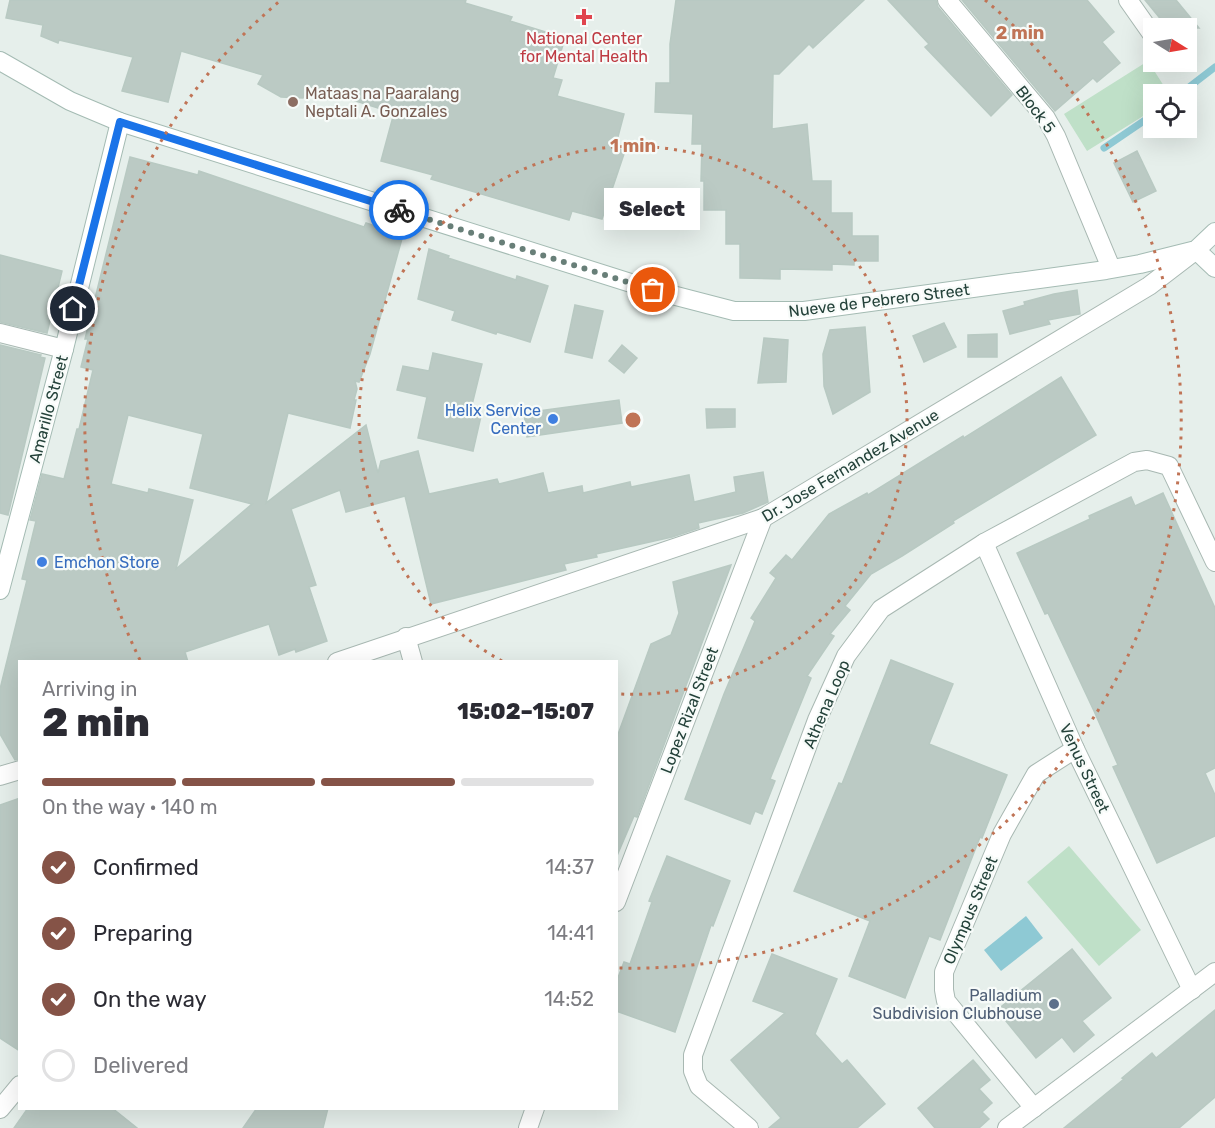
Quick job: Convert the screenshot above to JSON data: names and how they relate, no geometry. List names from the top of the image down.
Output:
{
  "streets": {
    "street": [
      "Block 5",
      "Nueve de Pebrero Street",
      "Amarillo Street",
      "Dr. Jose Fernandez Avenue",
      "Athena Loop",
      "Lopez Rizal Street",
      "Venus Street",
      "Olympus Street"
    ]
  },
  "crossings": [
    ["Block 5", "Nueve de Pebrero Street"],
    ["Nueve de Pebrero Street", "Amarillo Street"],
    ["Nueve de Pebrero Street", "Dr. Jose Fernandez Avenue"],
    ["Dr. Jose Fernandez Avenue", "Lopez Rizal Street"],
    ["Athena Loop", "Venus Street"],
    ["Venus Street", "Olympus Street"]
  ],
  "places": {
    "health": ["National Center for Mental Health"],
    "other": [
      "Mataas na Paaralang Neptali A. Gonzales",
      "Select",
      "Helix Service Center",
      "Emchon Store",
      "Palladium Subdivision Clubhouse"
    ]
  },
  "north": "right",
  "page": {
    "bubble": "Select",
    "heading": ["2 min", "Arriving in", "15:02–15:07"],
    "bar": "On the way · 140 m",
    "list": [
      ["Confirmed", "14:37"],
      ["Preparing", "14:41"],
      ["On the way", "14:52"],
      "Delivered"
    ]
  },
  "rings": ["2 min", "1 min"]
}
